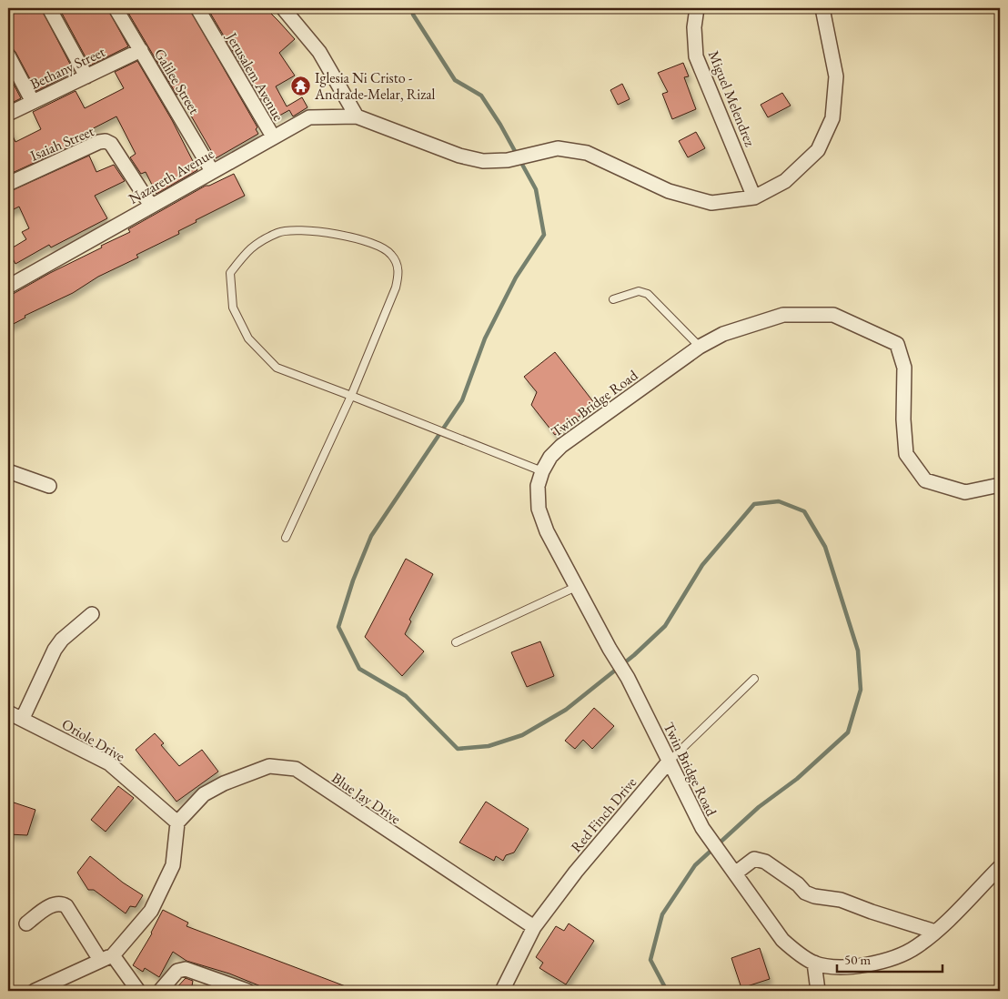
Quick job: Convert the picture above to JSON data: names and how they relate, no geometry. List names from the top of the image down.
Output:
{
  "streets": {
    "street": [
      "Bethany Street",
      "Jerusalem Avenue",
      "Galilee Street",
      "Miguel Melendrez",
      "Isaiah Street",
      "Nazareth Avenue",
      "Twin Bridge Road",
      "Oriole Drive",
      "Blue Jay Drive",
      "Red Finch Drive"
    ]
  },
  "crossings": [
    ["Bethany Street", "Galilee Street"],
    ["Jerusalem Avenue", "Nazareth Avenue"],
    ["Galilee Street", "Nazareth Avenue"],
    ["Isaiah Street", "Nazareth Avenue"],
    ["Twin Bridge Road", "Red Finch Drive"],
    ["Oriole Drive", "Blue Jay Drive"],
    ["Blue Jay Drive", "Red Finch Drive"]
  ],
  "places": {
    "temple": ["Iglesia Ni Cristo - Andrade-Melar, Rizal"]
  },
  "scale_bar": "50 m"
}
